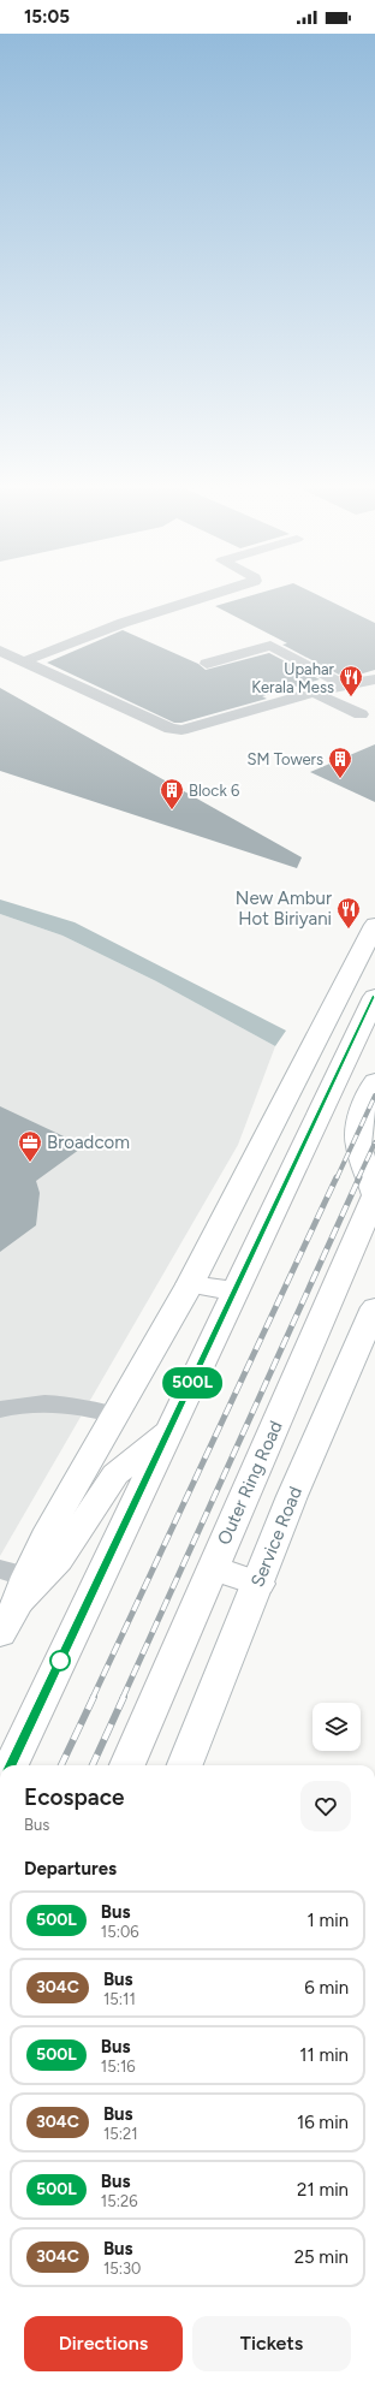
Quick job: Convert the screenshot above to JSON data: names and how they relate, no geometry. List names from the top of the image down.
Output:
{
  "streets": {
    "main road": ["Outer Ring Road", "Service Road"]
  },
  "places": {
    "restaurant": ["Upahar Kerala Mess", "New Ambur Hot Biriyani"],
    "building": ["SM Towers", "Block 6"],
    "office": ["Broadcom"]
  },
  "lines": ["bus line 500L"],
  "page": {
    "status": "15:05",
    "on_map": "500L",
    "heading": [
      ["Ecospace", "Bus"],
      "Departures"
    ],
    "list": [
      {
        "mark": "500L",
        "name": "Bus",
        "note": "15:06",
        "value": "1 min"
      },
      {
        "mark": "304C",
        "name": "Bus",
        "note": "15:11",
        "value": "6 min"
      },
      {
        "mark": "500L",
        "name": "Bus",
        "note": "15:16",
        "value": "11 min"
      },
      {
        "mark": "304C",
        "name": "Bus",
        "note": "15:21",
        "value": "16 min"
      },
      {
        "mark": "500L",
        "name": "Bus",
        "note": "15:26",
        "value": "21 min"
      },
      {
        "mark": "304C",
        "name": "Bus",
        "note": "15:30",
        "value": "25 min"
      }
    ],
    "buttons": ["Directions", "Tickets"]
  }
}
